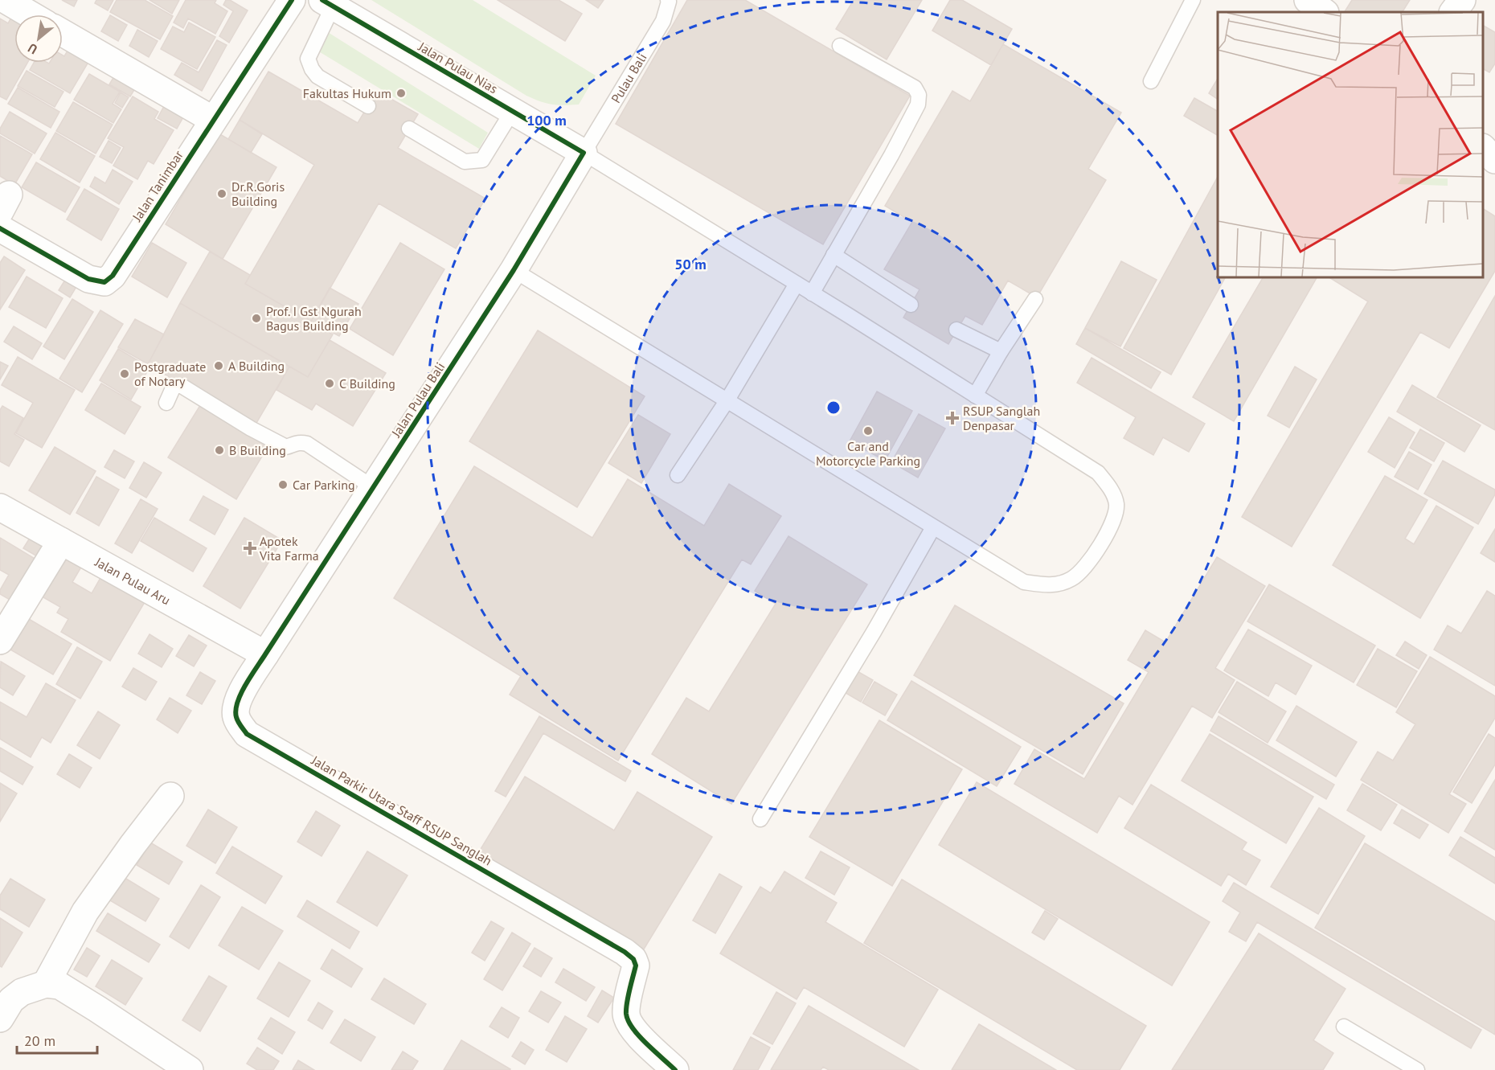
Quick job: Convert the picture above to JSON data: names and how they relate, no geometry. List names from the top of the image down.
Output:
{
  "streets": {
    "street": [
      "Jalan Pulau Nias",
      "Jalan Tanimbar",
      "Jalan Pulau Bali",
      "Jalan Pulau Aru",
      "Jalan Parkir Utara Staff RSUP Sanglah"
    ],
    "lane": ["Pulau Bali"]
  },
  "crossings": [
    ["Jalan Pulau Nias", "Pulau Bali"],
    ["Jalan Pulau Nias", "Jalan Pulau Bali"],
    ["Pulau Bali", "Jalan Pulau Bali"],
    ["Jalan Pulau Bali", "Jalan Pulau Aru"],
    ["Jalan Pulau Bali", "Jalan Parkir Utara Staff RSUP Sanglah"],
    ["Jalan Pulau Aru", "Jalan Parkir Utara Staff RSUP Sanglah"]
  ],
  "places": {
    "other": [
      "Fakultas Hukum",
      "Dr.R.Goris Building",
      "Prof. I Gst Ngurah Bagus Building",
      "A Building",
      "Postgraduate of Notary",
      "C Building",
      "Car and Motorcycle Parking",
      "B Building",
      "Car Parking"
    ],
    "health": ["RSUP Sanglah Denpasar", "Apotek Vita Farma"]
  },
  "scale_bar": "20 m",
  "north": "bottom left",
  "rings": ["100 m", "50 m"]
}
